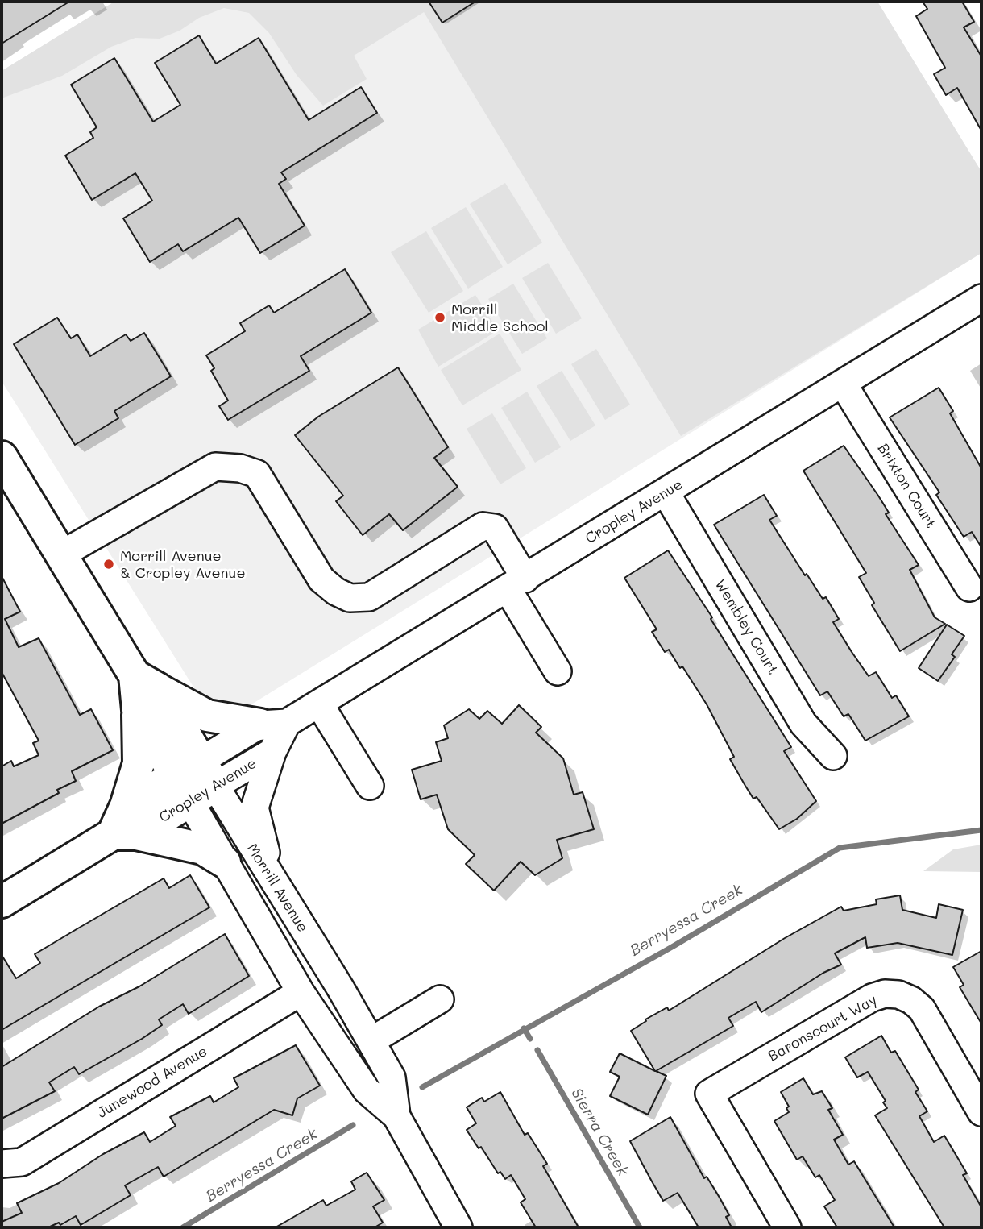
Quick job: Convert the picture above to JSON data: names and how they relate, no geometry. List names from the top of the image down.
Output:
{
  "streets": {
    "main road": ["Cropley Avenue", "Morrill Avenue"],
    "street": [
      "Brixton Court",
      "Wembley Court",
      "Baronscourt Way",
      "Junewood Avenue"
    ]
  },
  "crossings": [
    ["Brixton Court", "Cropley Avenue"],
    ["Cropley Avenue", "Wembley Court"],
    ["Cropley Avenue", "Morrill Avenue"],
    ["Morrill Avenue", "Junewood Avenue"]
  ],
  "water": ["Berryessa Creek", "Sierra Creek"],
  "places": ["Morrill Middle School", "Morrill Avenue & Cropley Avenue"]
}
